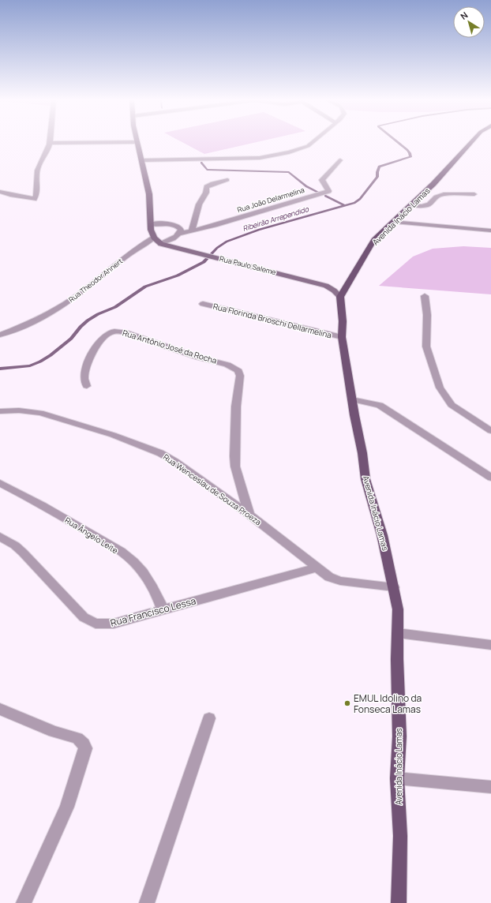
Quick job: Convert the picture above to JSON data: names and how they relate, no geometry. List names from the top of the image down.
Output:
{
  "streets": {
    "main road": ["Avenida Inácio Lamas", "Rua Paulo Saleme"],
    "street": [
      "Rua João Delarmelina",
      "Rua Theodor Ahnert",
      "Rua Florinda Brioschi Dellarmelina",
      "Rua Antônio José da Rocha",
      "Rua Wenceslau de Souza Proeza",
      "Rua Ângelo Leite",
      "Rua Francisco Lessa"
    ]
  },
  "crossings": [
    ["Rua João Delarmelina", "Rua Paulo Saleme"],
    ["Avenida Inácio Lamas", "Rua Paulo Saleme"],
    ["Avenida Inácio Lamas", "Rua Florinda Brioschi Dellarmelina"],
    ["Avenida Inácio Lamas", "Rua Wenceslau de Souza Proeza"],
    ["Rua Paulo Saleme", "Rua Theodor Ahnert"],
    ["Rua Antônio José da Rocha", "Rua Wenceslau de Souza Proeza"],
    ["Rua Wenceslau de Souza Proeza", "Rua Francisco Lessa"],
    ["Rua Ângelo Leite", "Rua Francisco Lessa"]
  ],
  "water": ["Ribeirão Arrependido"],
  "places": ["EMUL Idolino da Fonseca Lamas"],
  "north": "top left"
}
